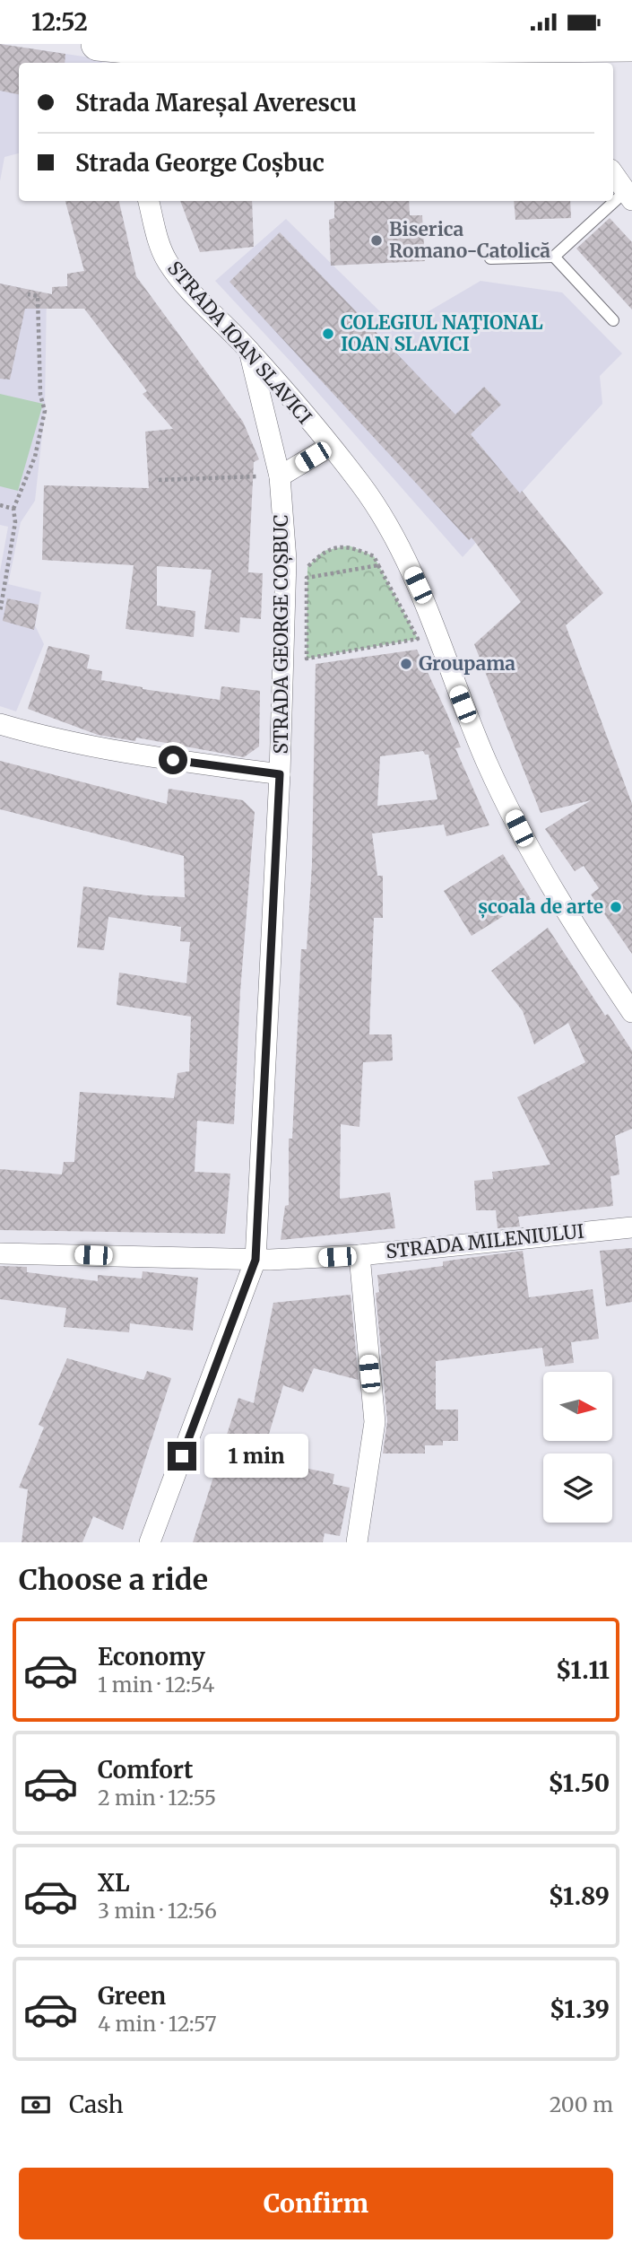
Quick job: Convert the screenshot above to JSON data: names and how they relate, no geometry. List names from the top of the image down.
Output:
{
  "streets": {
    "street": ["STRADA IOAN SLAVICI", "STRADA GEORGE COȘBUC", "STRADA MILENIULUI"]
  },
  "crossings": [
    ["STRADA IOAN SLAVICI", "STRADA GEORGE COȘBUC"],
    ["STRADA GEORGE COȘBUC", "STRADA MILENIULUI"]
  ],
  "places": [
    "Biserica Romano-Catolică",
    "COLEGIUL NAŢIONAL IOAN SLAVICI",
    "Groupama",
    "școala de arte"
  ],
  "north": "right",
  "page": {
    "status": "12:52",
    "banner": ["Strada Mareșal Averescu", "Strada George Coșbuc"],
    "bubble": "1 min",
    "heading": "Choose a ride",
    "list": [
      {
        "name": "Economy",
        "note": "1 min · 12:54",
        "value": "$1.11"
      },
      {
        "name": "Comfort",
        "note": "2 min · 12:55",
        "value": "$1.50"
      },
      {
        "name": "XL",
        "note": "3 min · 12:56",
        "value": "$1.89"
      },
      {
        "name": "Green",
        "note": "4 min · 12:57",
        "value": "$1.39"
      }
    ],
    "pay": ["Cash", "200 m"],
    "buttons": "Confirm"
  }
}
